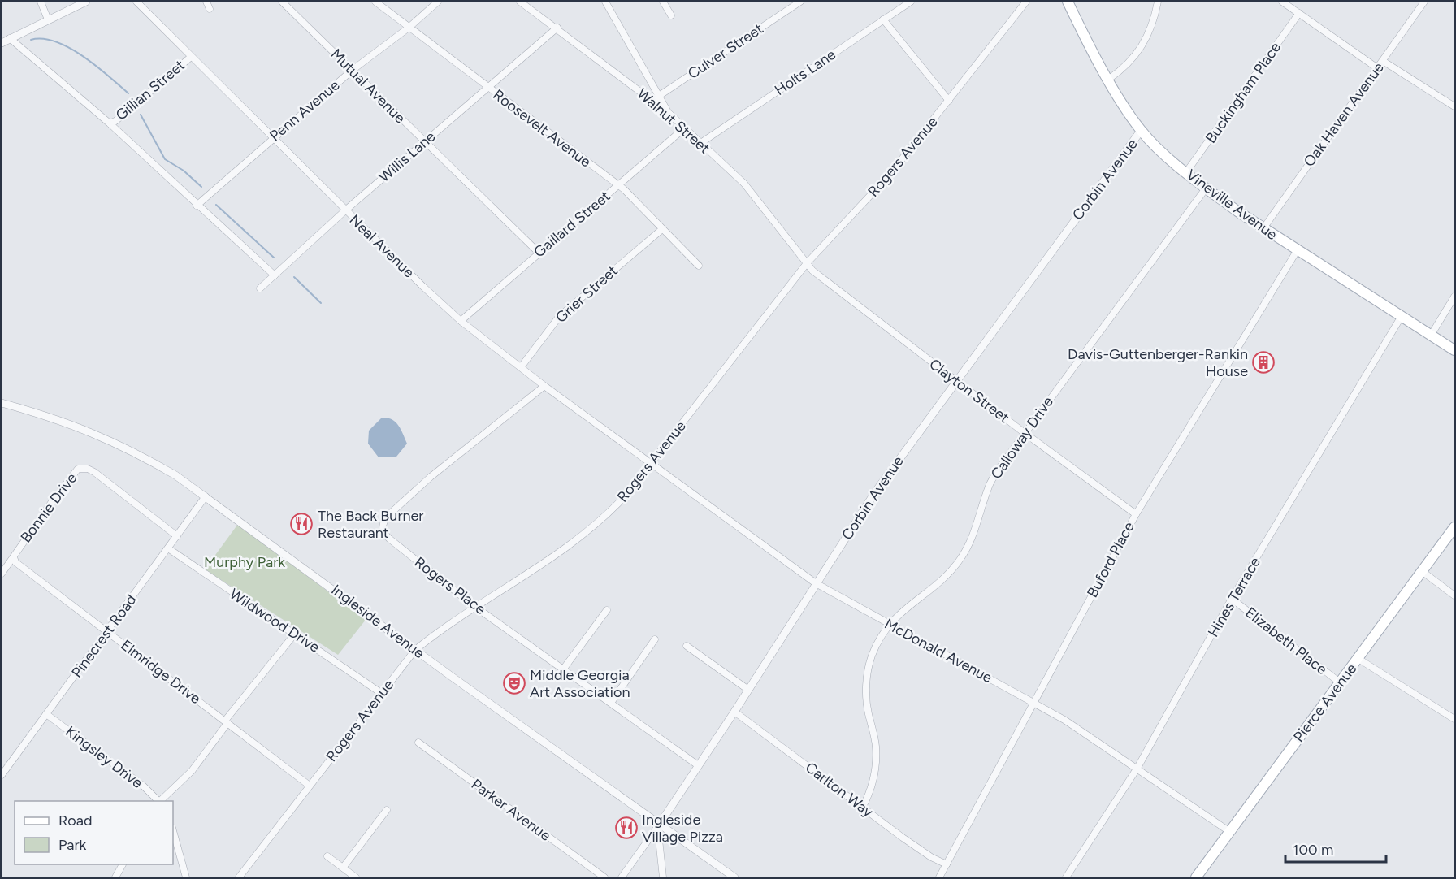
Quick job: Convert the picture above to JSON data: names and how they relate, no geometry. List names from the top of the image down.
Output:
{
  "streets": {
    "main road": ["Vineville Avenue", "Pierce Avenue"],
    "street": [
      "Culver Street",
      "Holts Lane",
      "Mutual Avenue",
      "Gillian Street",
      "Buckingham Place",
      "Penn Avenue",
      "Oak Haven Avenue",
      "Walnut Street",
      "Roosevelt Avenue",
      "Willis Lane",
      "Rogers Avenue",
      "Corbin Avenue",
      "Gaillard Street",
      "Neal Avenue",
      "Grier Street",
      "Clayton Street",
      "Calloway Drive",
      "Bonnie Drive",
      "Buford Place",
      "Rogers Place",
      "Hines Terrace",
      "Wildwood Drive",
      "Ingleside Avenue",
      "Pinecrest Road",
      "Elizabeth Place",
      "McDonald Avenue",
      "Elmridge Drive",
      "Kingsley Drive",
      "Carlton Way",
      "Parker Avenue"
    ]
  },
  "crossings": [
    ["Culver Street", "Walnut Street"],
    ["Holts Lane", "Walnut Street"],
    ["Mutual Avenue", "Penn Avenue"],
    ["Mutual Avenue", "Willis Lane"],
    ["Mutual Avenue", "Gaillard Street"],
    ["Gillian Street", "Neal Avenue"],
    ["Buckingham Place", "Vineville Avenue"],
    ["Penn Avenue", "Roosevelt Avenue"],
    ["Penn Avenue", "Neal Avenue"],
    ["Oak Haven Avenue", "Vineville Avenue"],
    ["Walnut Street", "Willis Lane"],
    ["Walnut Street", "Rogers Avenue"],
    ["Walnut Street", "Gaillard Street"],
    ["Walnut Street", "Clayton Street"],
    ["Roosevelt Avenue", "Willis Lane"],
    ["Roosevelt Avenue", "Gaillard Street"],
    ["Roosevelt Avenue", "Grier Street"],
    ["Willis Lane", "Neal Avenue"],
    ["Rogers Avenue", "Neal Avenue"],
    ["Rogers Avenue", "Clayton Street"],
    ["Rogers Avenue", "Rogers Place"],
    ["Rogers Avenue", "Wildwood Drive"],
    ["Rogers Avenue", "Ingleside Avenue"],
    ["Rogers Avenue", "McDonald Avenue"],
    ["Rogers Avenue", "Elmridge Drive"],
    ["Corbin Avenue", "Vineville Avenue"],
    ["Corbin Avenue", "Clayton Street"],
    ["Corbin Avenue", "Rogers Place"],
    ["Corbin Avenue", "Ingleside Avenue"],
    ["Corbin Avenue", "McDonald Avenue"],
    ["Corbin Avenue", "Carlton Way"],
    ["Vineville Avenue", "Calloway Drive"],
    ["Vineville Avenue", "Buford Place"],
    ["Vineville Avenue", "Hines Terrace"],
    ["Gaillard Street", "Neal Avenue"],
    ["Neal Avenue", "Grier Street"],
    ["Neal Avenue", "Rogers Place"],
    ["Neal Avenue", "McDonald Avenue"],
    ["Clayton Street", "Calloway Drive"],
    ["Clayton Street", "Buford Place"],
    ["Calloway Drive", "McDonald Avenue"],
    ["Calloway Drive", "Carlton Way"],
    ["Bonnie Drive", "Pinecrest Road"],
    ["Bonnie Drive", "Elmridge Drive"],
    ["Buford Place", "McDonald Avenue"],
    ["Buford Place", "Carlton Way"],
    ["Hines Terrace", "Elizabeth Place"],
    ["Hines Terrace", "McDonald Avenue"],
    ["Wildwood Drive", "Pinecrest Road"],
    ["Ingleside Avenue", "Pinecrest Road"],
    ["Pinecrest Road", "Elmridge Drive"],
    ["Pinecrest Road", "Kingsley Drive"],
    ["Elizabeth Place", "Pierce Avenue"],
    ["McDonald Avenue", "Pierce Avenue"]
  ],
  "parks": ["Murphy Park"],
  "places": {
    "building": ["Davis-Guttenberger-Rankin House"],
    "restaurant": ["The Back Burner Restaurant", "Ingleside Village Pizza"],
    "theatre": ["Middle Georgia Art Association"]
  },
  "legend": ["Road", "Park"],
  "scale_bar": "100 m"
}
